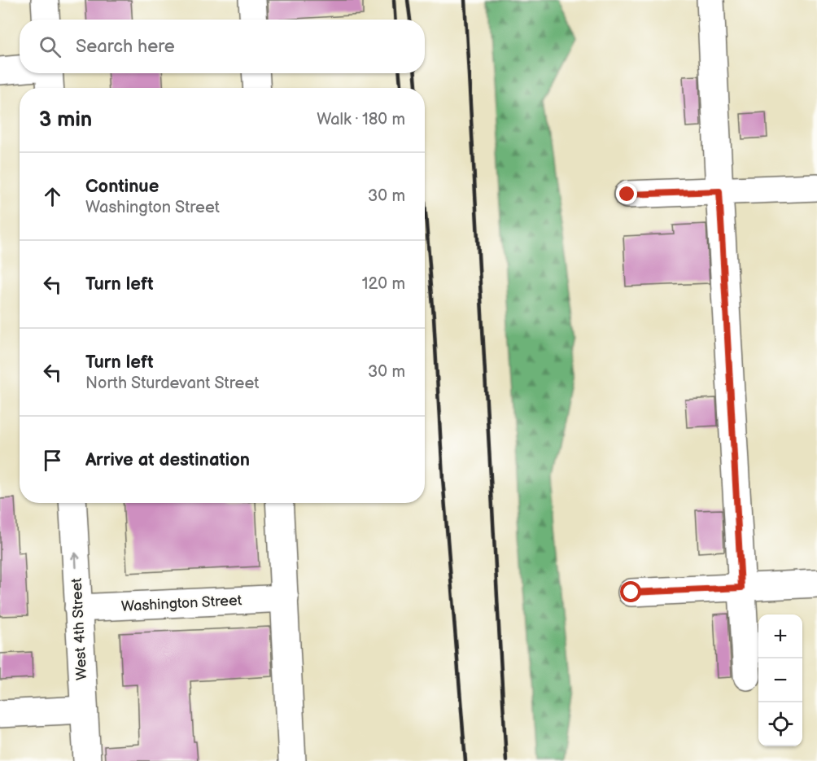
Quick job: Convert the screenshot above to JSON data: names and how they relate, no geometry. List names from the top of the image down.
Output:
{
  "streets": {
    "street": ["Washington Street", "West 4th Street"]
  },
  "crossings": [
    ["Washington Street", "West 4th Street"]
  ],
  "page": {
    "search": "Search here",
    "heading": ["3 min", "Walk · 180 m"],
    "list": [
      ["Continue", "Washington Street", "30 m"],
      ["Turn left", "120 m"],
      ["Turn left", "North Sturdevant Street", "30 m"],
      "Arrive at destination"
    ],
    "map_buttons": ["+", "−"]
  }
}
